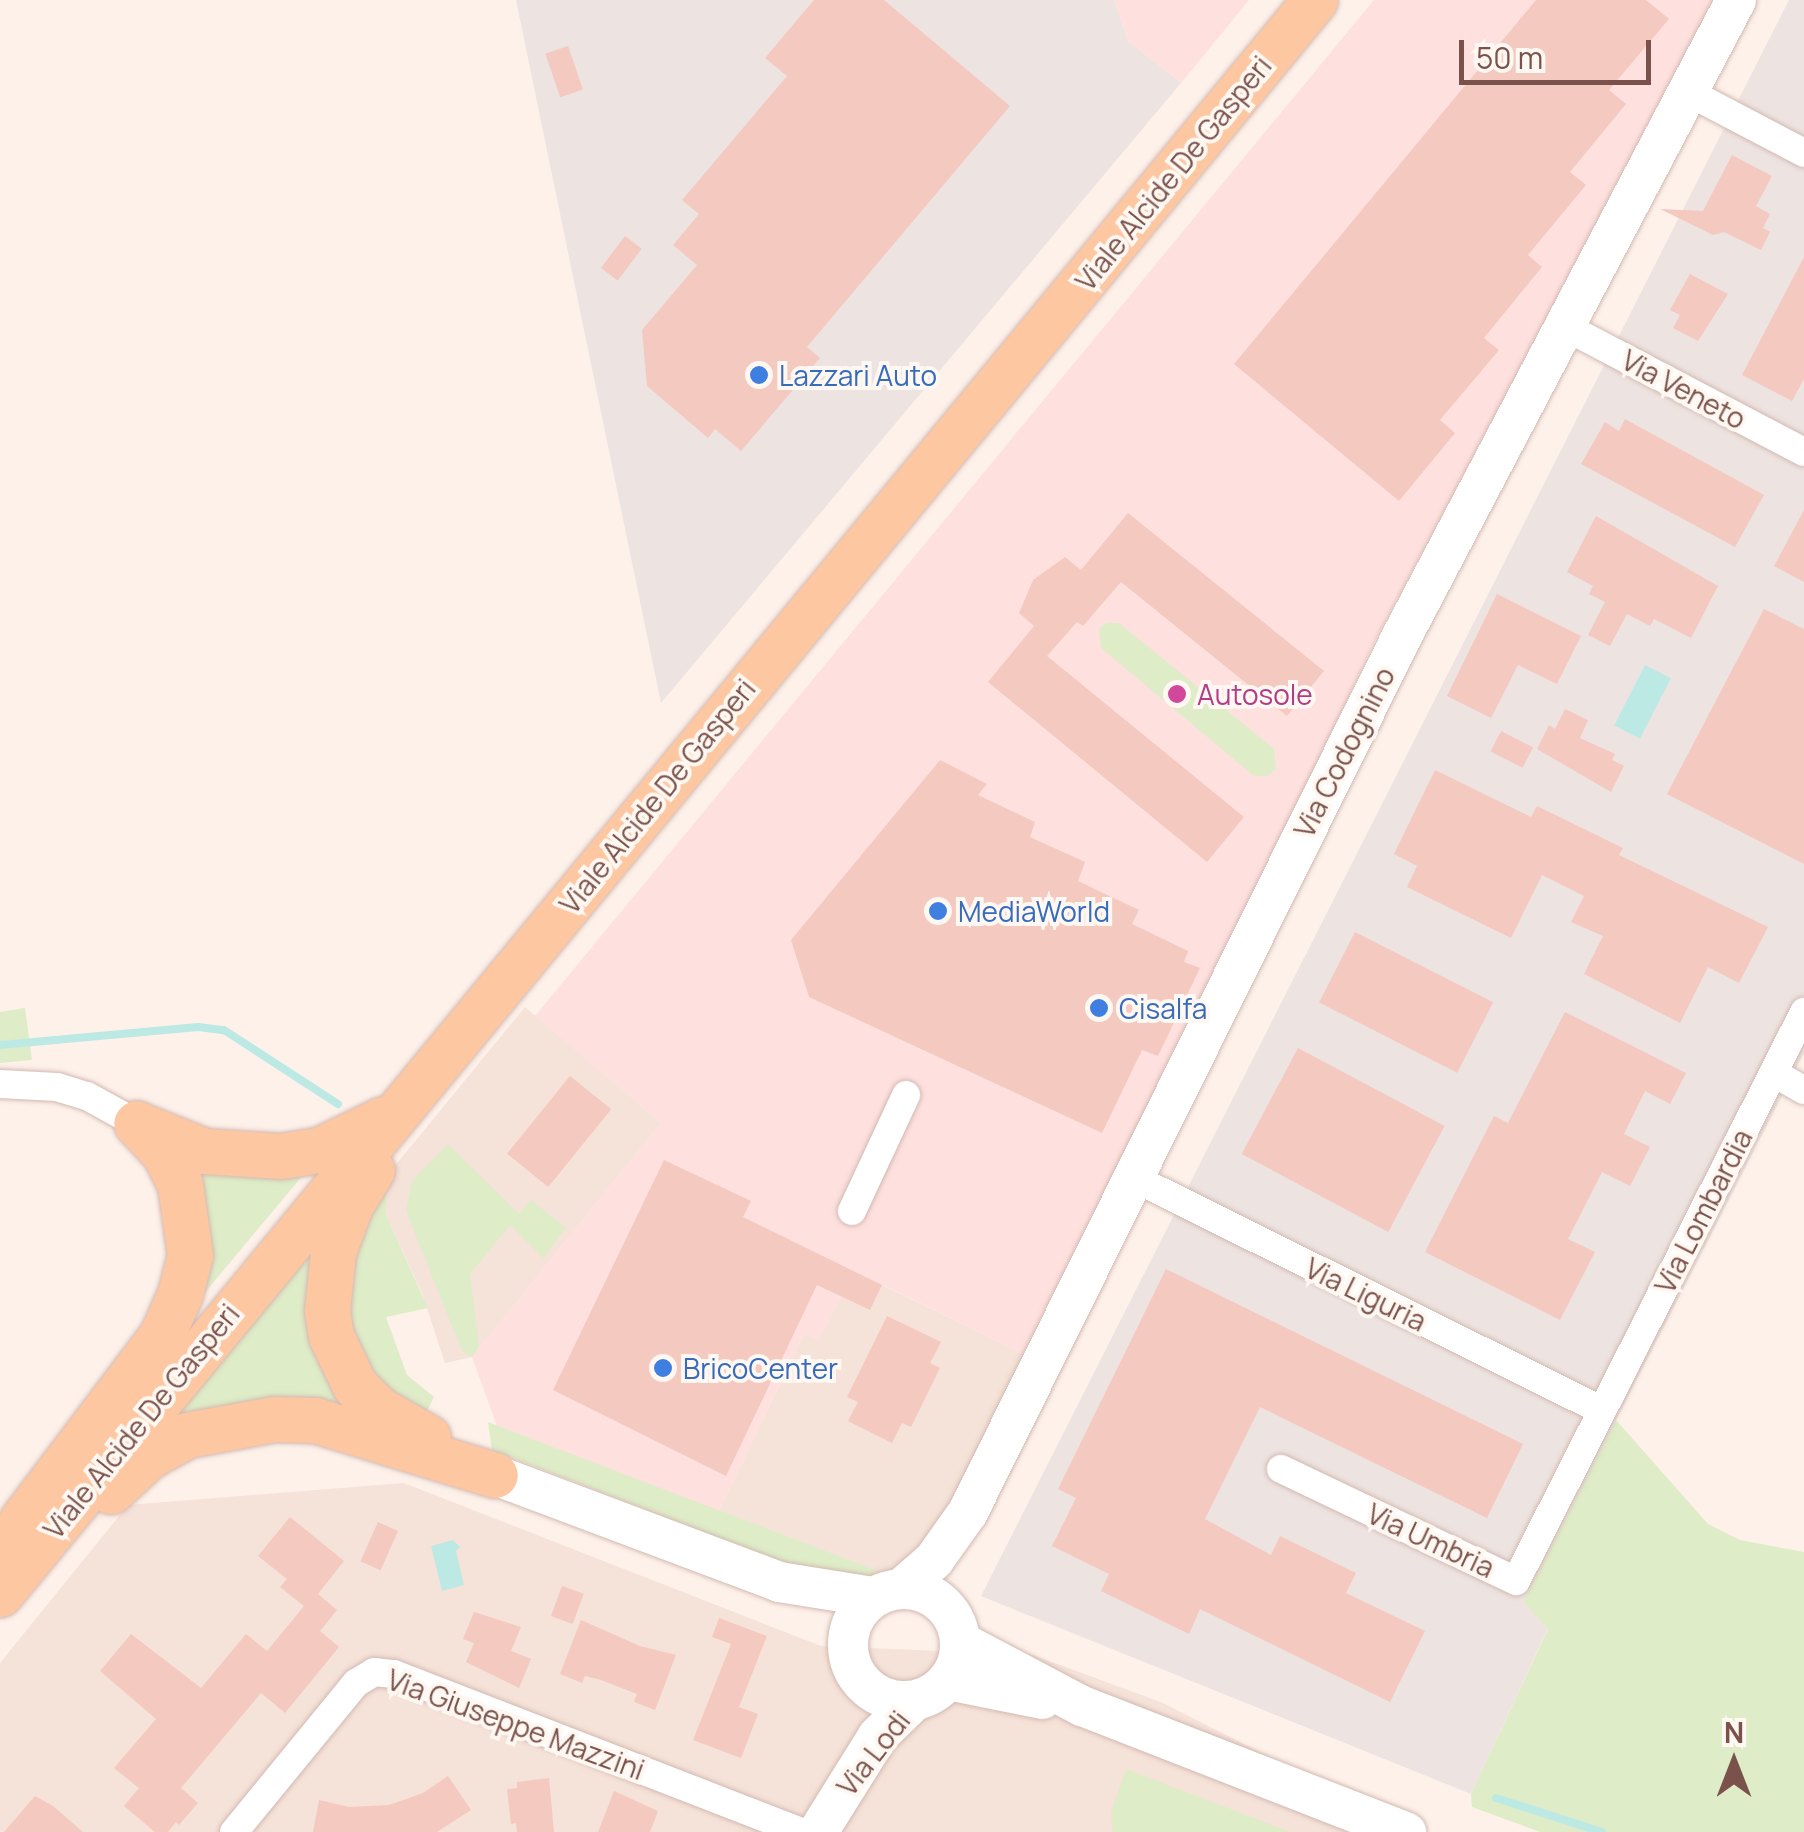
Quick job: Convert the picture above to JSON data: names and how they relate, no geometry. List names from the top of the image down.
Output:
{
  "streets": {
    "main road": ["Viale Alcide De Gasperi"],
    "street": [
      "Via Veneto",
      "Via Codognino",
      "Via Lombardia",
      "Via Liguria",
      "Via Umbria",
      "Via Giuseppe Mazzini",
      "Via Lodi"
    ]
  },
  "crossings": [
    ["Via Veneto", "Via Codognino"],
    ["Via Codognino", "Via Liguria"],
    ["Via Codognino", "Via Lodi"],
    ["Via Lombardia", "Via Liguria"],
    ["Via Lombardia", "Via Umbria"],
    ["Via Liguria", "Via Umbria"]
  ],
  "places": [
    "Lazzari Auto",
    "Autosole",
    "MediaWorld",
    "Cisalfa",
    "BricoCenter"
  ],
  "scale_bar": "50 m",
  "north": "top"
}
